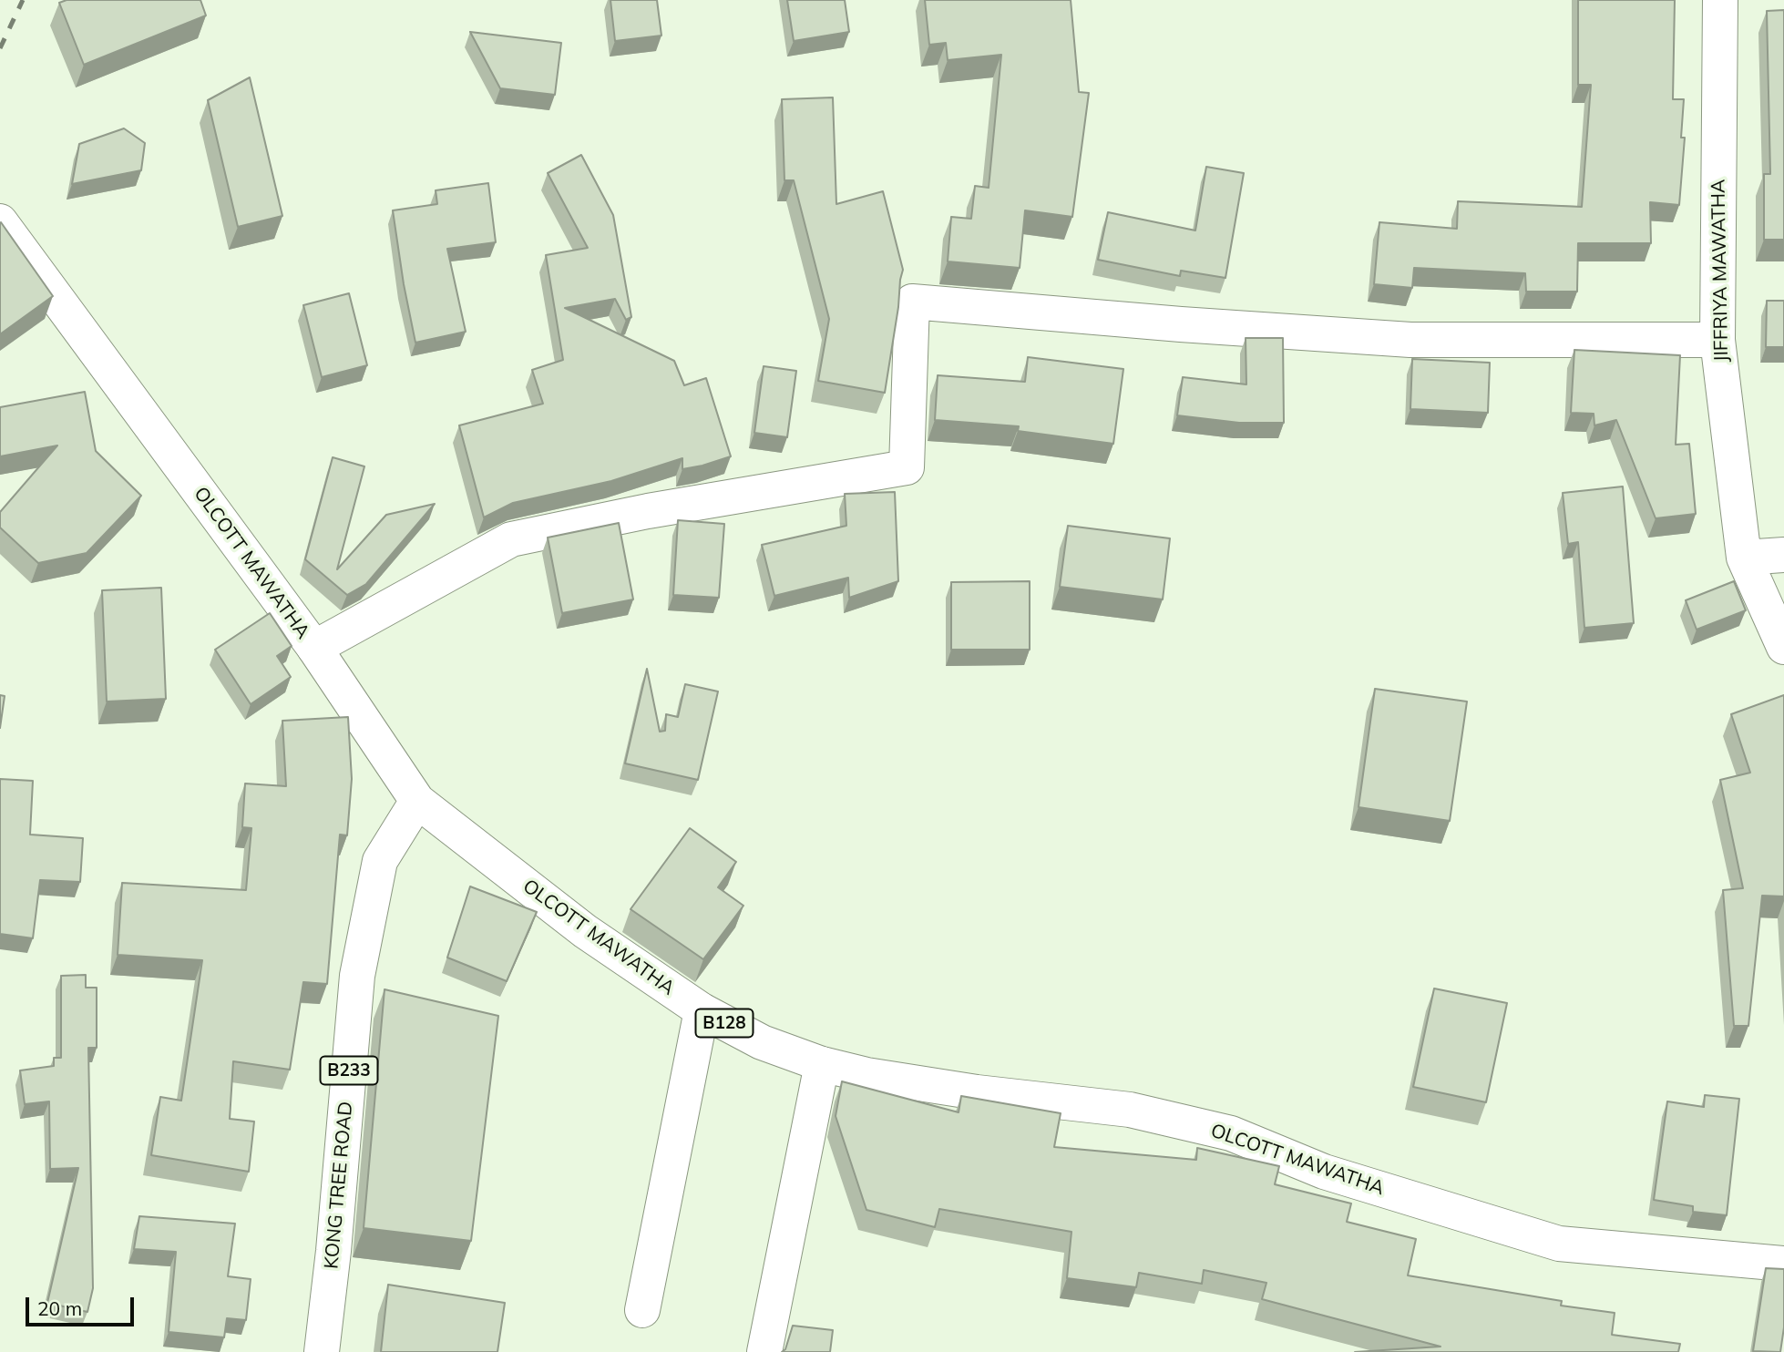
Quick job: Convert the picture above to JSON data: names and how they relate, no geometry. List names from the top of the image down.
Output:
{
  "streets": {
    "street": [
      "JIFFRIYA MAWATHA",
      "OLCOTT MAWATHA",
      "B128",
      "B233",
      "KONG TREE ROAD"
    ]
  },
  "crossings": [
    ["OLCOTT MAWATHA", "KONG TREE ROAD"]
  ],
  "scale_bar": "20 m"
}
